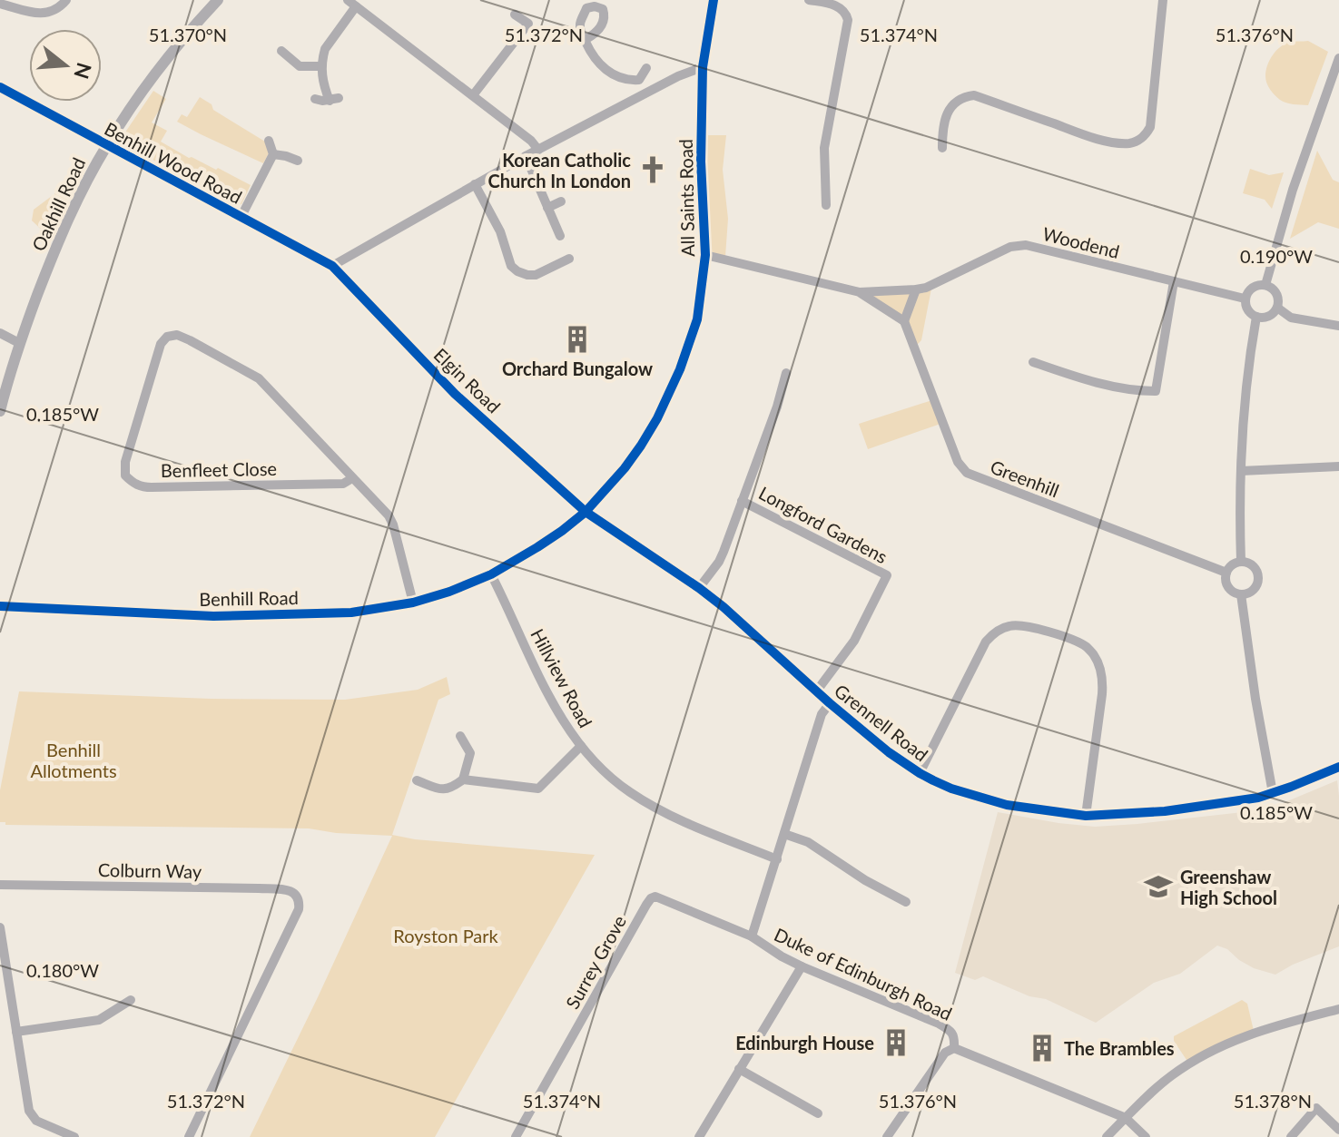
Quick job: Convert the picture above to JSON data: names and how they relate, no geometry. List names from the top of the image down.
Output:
{
  "streets": {
    "street": [
      "Benhill Wood Road",
      "All Saints Road",
      "Oakhill Road",
      "Woodend",
      "Elgin Road",
      "Benfleet Close",
      "Greenhill",
      "Longford Gardens",
      "Benhill Road",
      "Hillview Road",
      "Grennell Road",
      "Colburn Way",
      "Surrey Grove",
      "Duke of Edinburgh Road"
    ]
  },
  "crossings": [
    ["Benhill Wood Road", "Oakhill Road"],
    ["Benhill Wood Road", "Elgin Road"],
    ["All Saints Road", "Woodend"],
    ["All Saints Road", "Elgin Road"],
    ["All Saints Road", "Benhill Road"],
    ["All Saints Road", "Hillview Road"],
    ["All Saints Road", "Grennell Road"],
    ["Woodend", "Greenhill"],
    ["Elgin Road", "Grennell Road"],
    ["Benfleet Close", "Benhill Road"],
    ["Longford Gardens", "Grennell Road"],
    ["Benhill Road", "Hillview Road"],
    ["Surrey Grove", "Duke of Edinburgh Road"]
  ],
  "parks": ["Benhill Allotments", "Royston Park"],
  "places": {
    "church": ["Korean Catholic Church In London"],
    "building": ["Orchard Bungalow", "Edinburgh House", "The Brambles"],
    "school or university": ["Greenshaw High School"]
  },
  "north": "right",
  "coordinates": [
    "51.370°N",
    "51.372°N",
    "51.374°N",
    "51.376°N",
    "0.190°W",
    "0.185°W",
    "0.180°W",
    "51.378°N"
  ]
}
